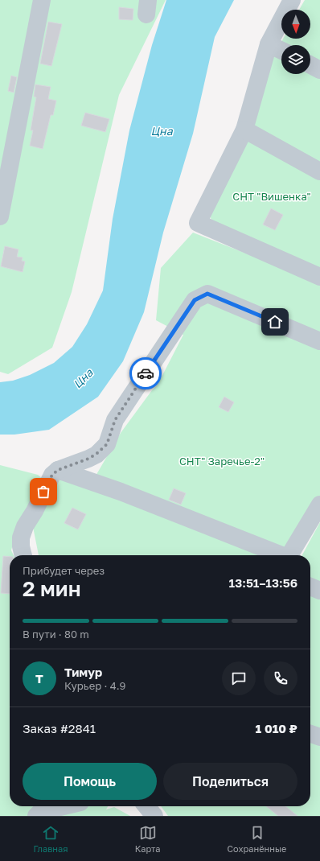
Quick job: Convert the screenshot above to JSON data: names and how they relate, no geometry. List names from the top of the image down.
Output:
{
  "water": ["Цна"],
  "parks": ["СНТ \"Вишенка\"", "СНТ\" Заречье-2\""],
  "north": "bottom",
  "page": {
    "heading": ["2 мин", "Прибудет через", "13:51–13:56"],
    "panel": [
      "Тимур",
      "Курьер · 4.9",
      "Заказ #2841",
      "1 010 ₽"
    ],
    "bar": "В пути · 80 m",
    "round": "Т",
    "buttons": ["Помощь", "Поделиться"],
    "tabs": ["Главная", "Карта", "Сохранённые"]
  }
}
